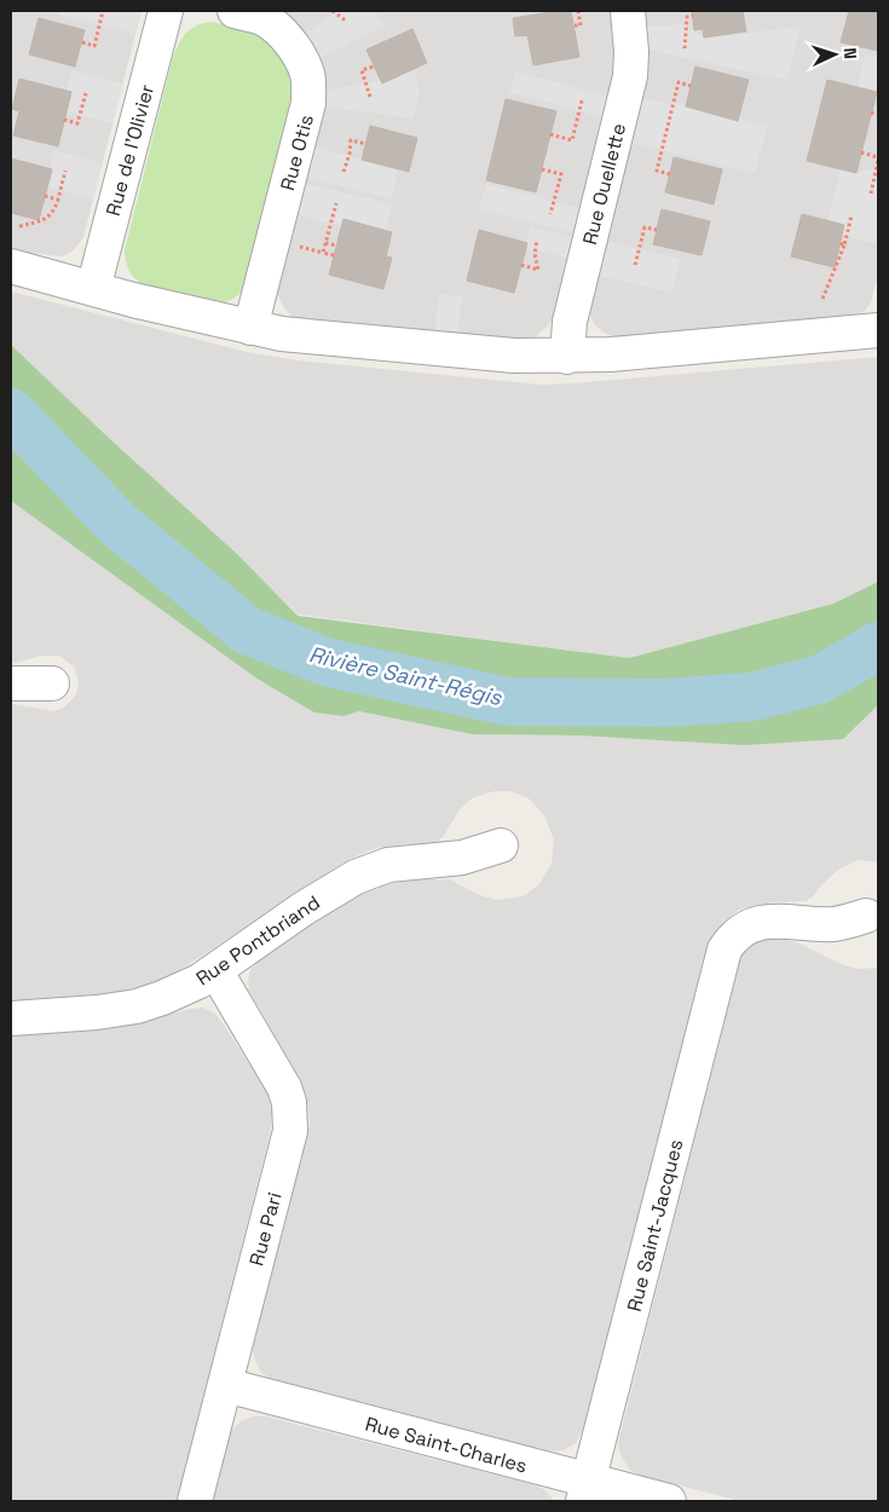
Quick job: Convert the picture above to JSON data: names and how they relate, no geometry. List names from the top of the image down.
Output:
{
  "streets": {
    "street": [
      "Rue de l'Olivier",
      "Rue Otis",
      "Rue Ouellette",
      "Rue Pontbriand",
      "Rue Saint-Jacques",
      "Rue Pari",
      "Rue Saint-Charles"
    ]
  },
  "crossings": [
    ["Rue Pontbriand", "Rue Pari"],
    ["Rue Saint-Jacques", "Rue Saint-Charles"],
    ["Rue Pari", "Rue Saint-Charles"]
  ],
  "water": ["Rivière Saint-Régis"],
  "north": "right"
}
